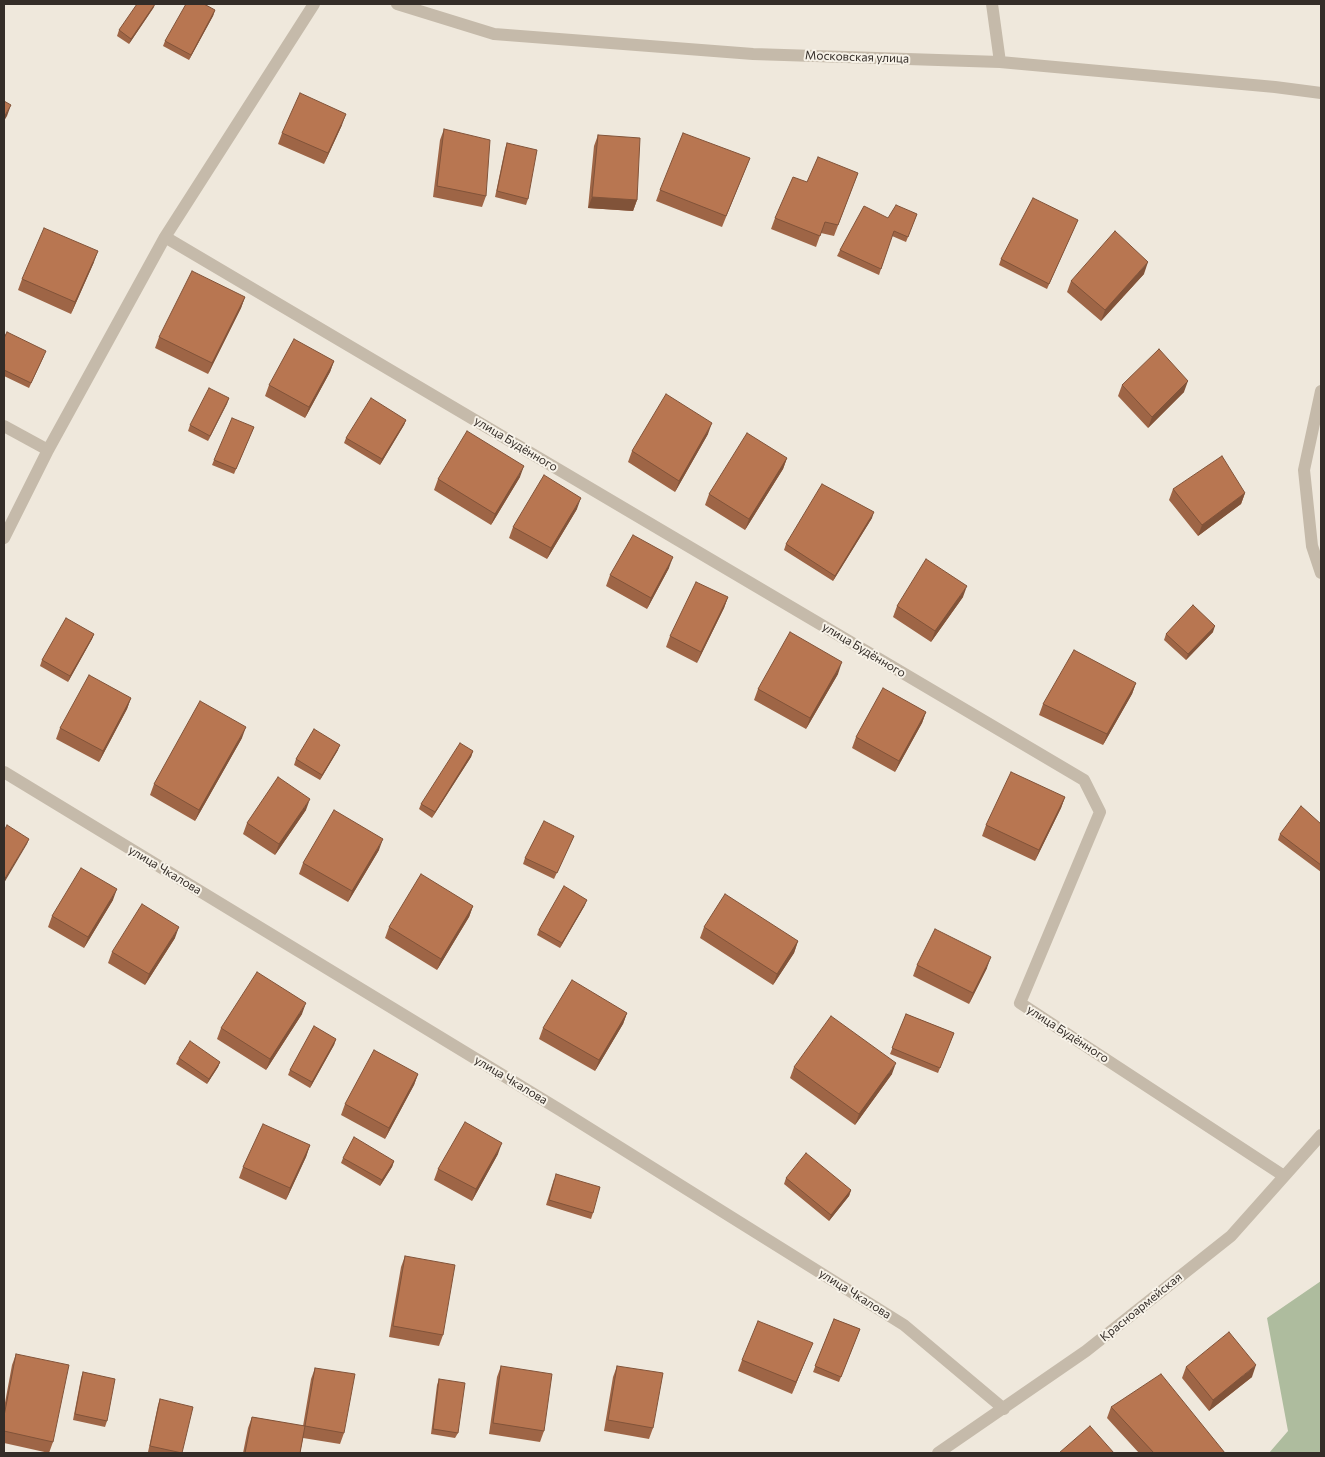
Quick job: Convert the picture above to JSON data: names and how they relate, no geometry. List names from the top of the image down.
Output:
{
  "streets": {
    "street": [
      "Московская улица",
      "улица Будённого",
      "улица Чкалова",
      "Красноармейская"
    ]
  },
  "crossings": [
    ["улица Будённого", "Красноармейская"],
    ["улица Чкалова", "Красноармейская"]
  ]
}
